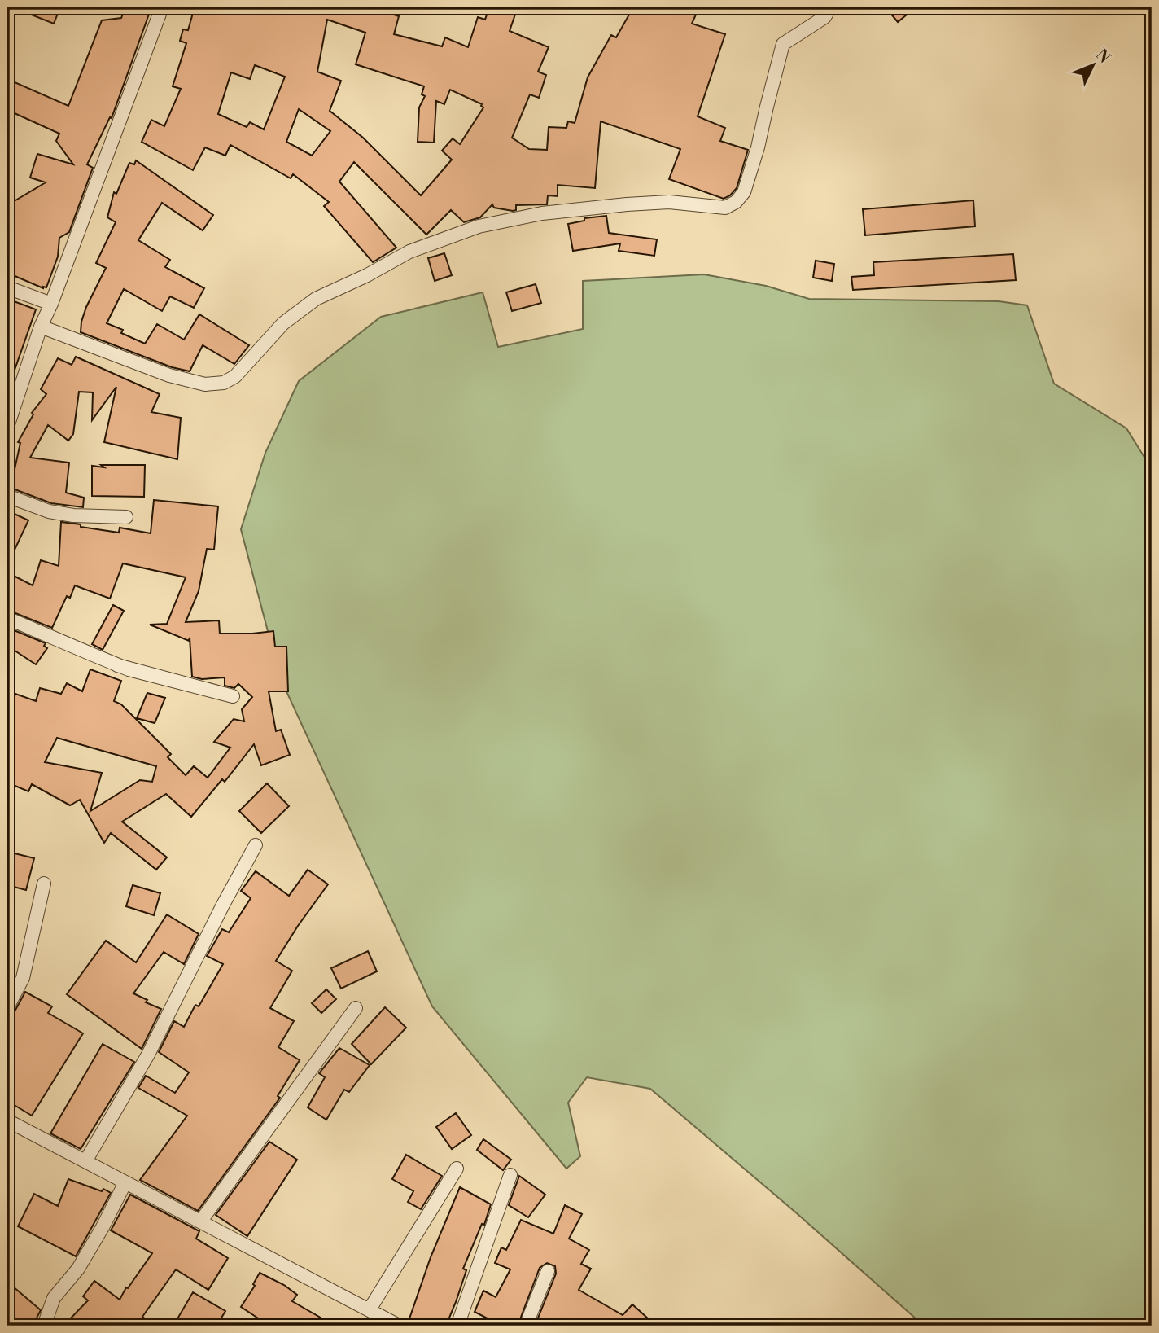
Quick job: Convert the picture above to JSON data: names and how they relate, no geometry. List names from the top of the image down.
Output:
{
  "north": "top right"
}
